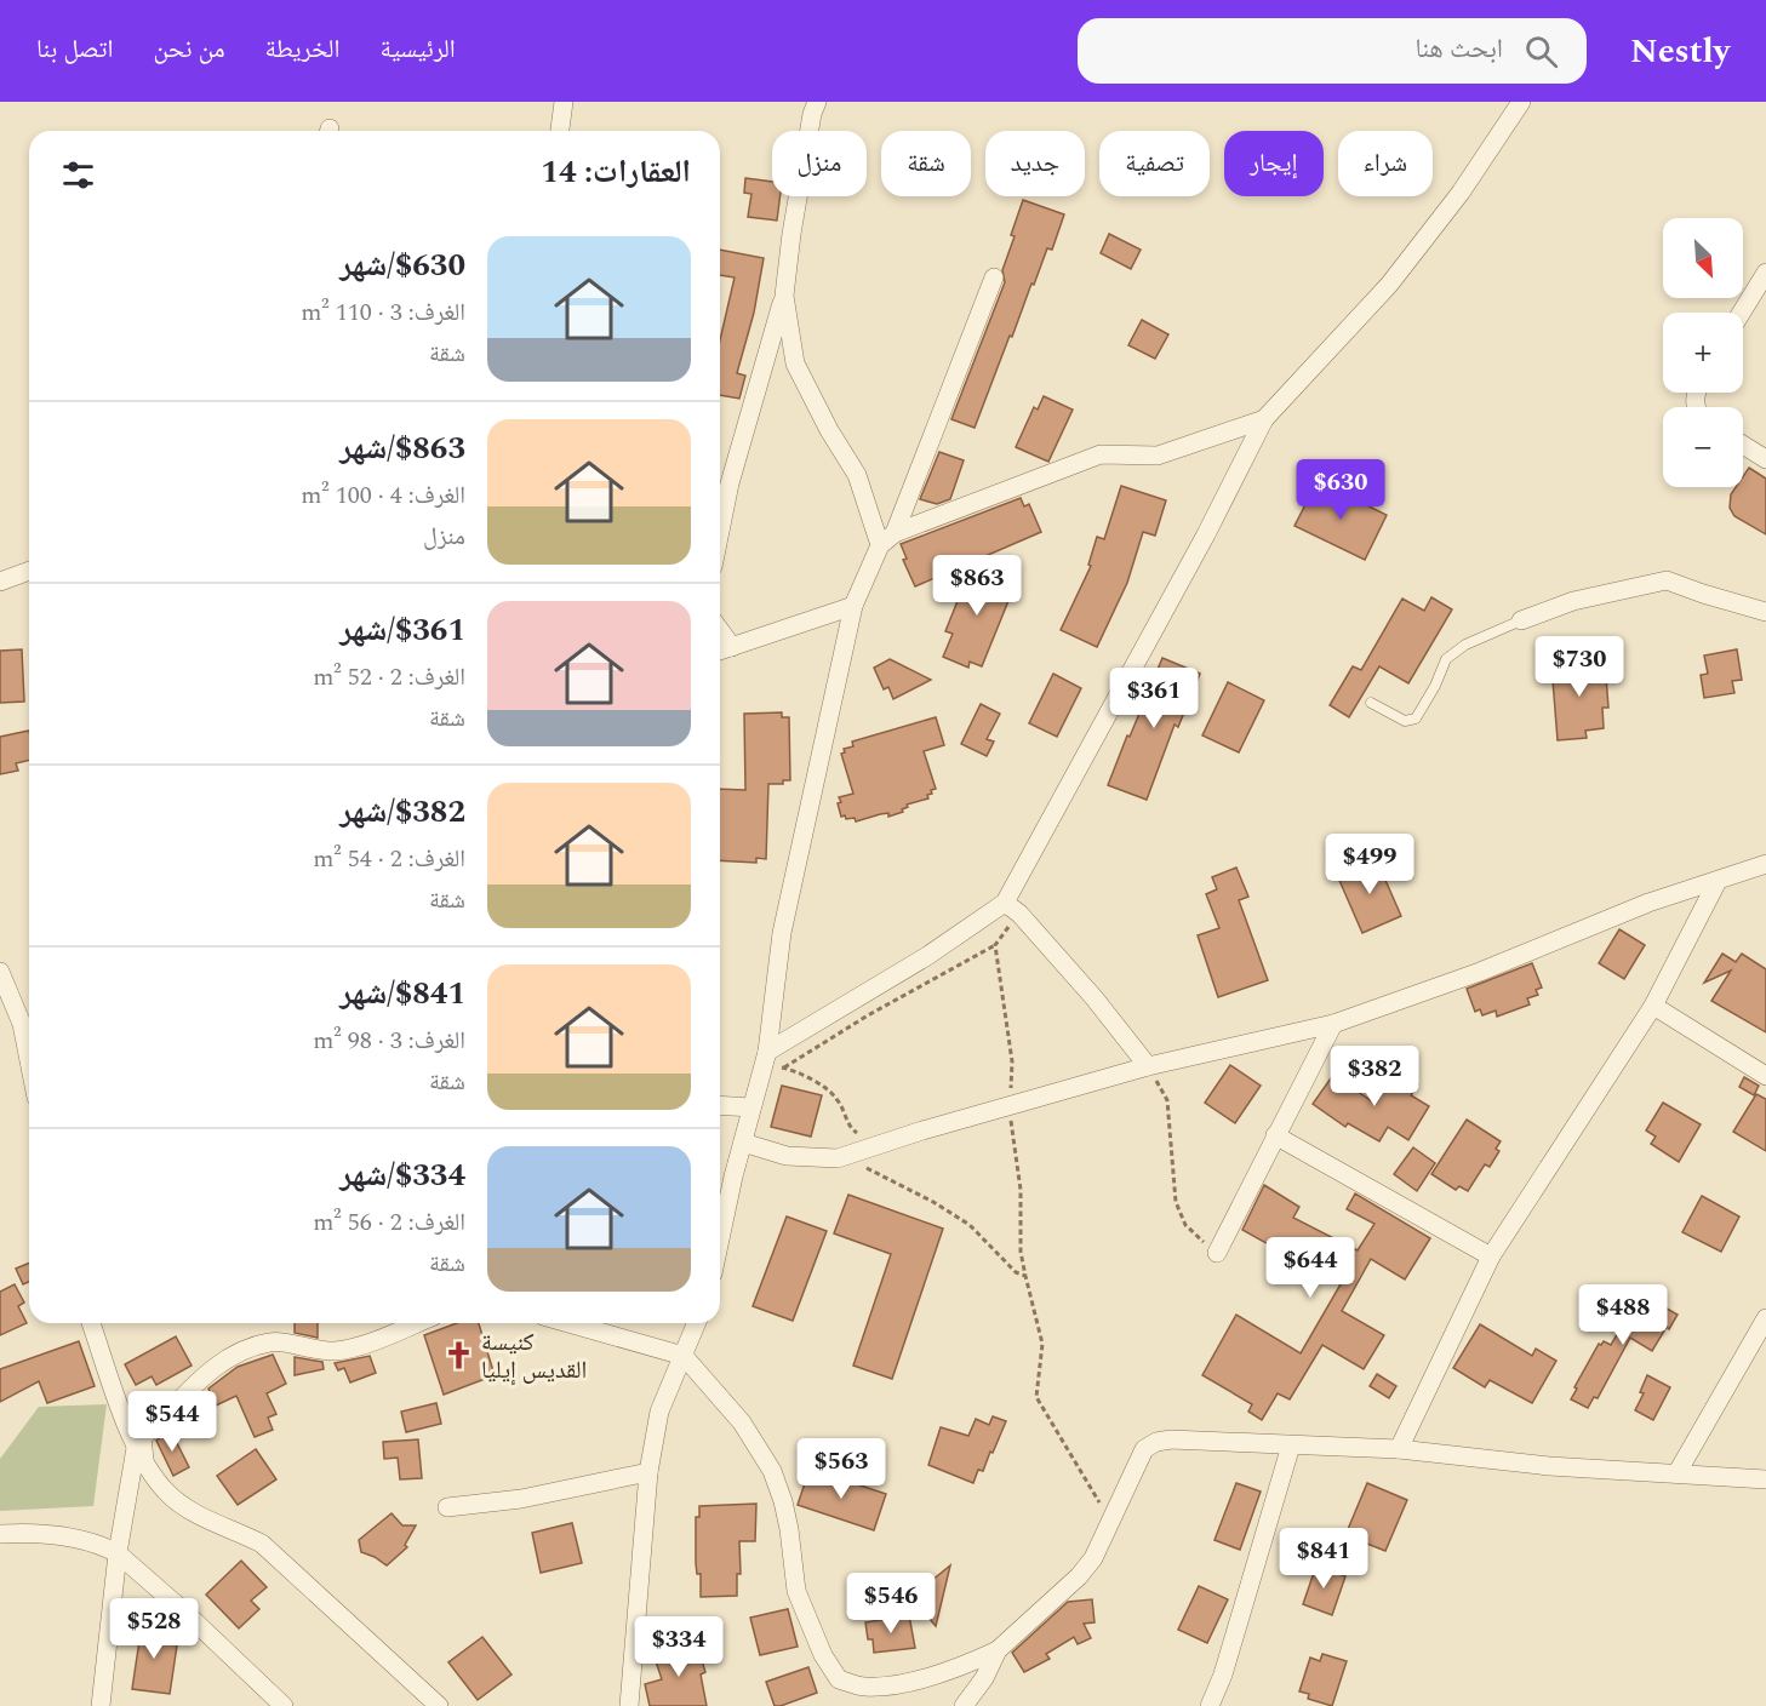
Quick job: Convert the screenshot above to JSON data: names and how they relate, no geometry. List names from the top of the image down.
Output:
{
  "places": {
    "church": ["كنيسة القديس إيليا"]
  },
  "north": "bottom right",
  "page": {
    "header": "Nestly",
    "search": "ابحث هنا",
    "nav": [
      "الرئيسية",
      "الخريطة",
      "من نحن",
      "اتصل بنا"
    ],
    "chip": [
      "شراء",
      "إيجار",
      "تصفية",
      "جديد",
      "شقة",
      "منزل"
    ],
    "heading": "العقارات: 14",
    "map_buttons": ["+", "−"],
    "list": [
      {
        "name": "$630/شهر",
        "note": "الغرف: 3 · 110 m² · شقة"
      },
      {
        "name": "$863/شهر",
        "note": "الغرف: 4 · 100 m² · منزل"
      },
      {
        "name": "$361/شهر",
        "note": "الغرف: 2 · 52 m² · شقة"
      },
      {
        "name": "$382/شهر",
        "note": "الغرف: 2 · 54 m² · شقة"
      },
      {
        "name": "$841/شهر",
        "note": "الغرف: 3 · 98 m² · شقة"
      },
      {
        "name": "$334/شهر",
        "note": "الغرف: 2 · 56 m² · شقة"
      }
    ],
    "price": [
      "$630",
      "$863",
      "$730",
      "$361",
      "$499",
      "$382",
      "$644",
      "$488",
      "$544",
      "$563",
      "$841",
      "$546",
      "$528",
      "$334"
    ]
  }
}
